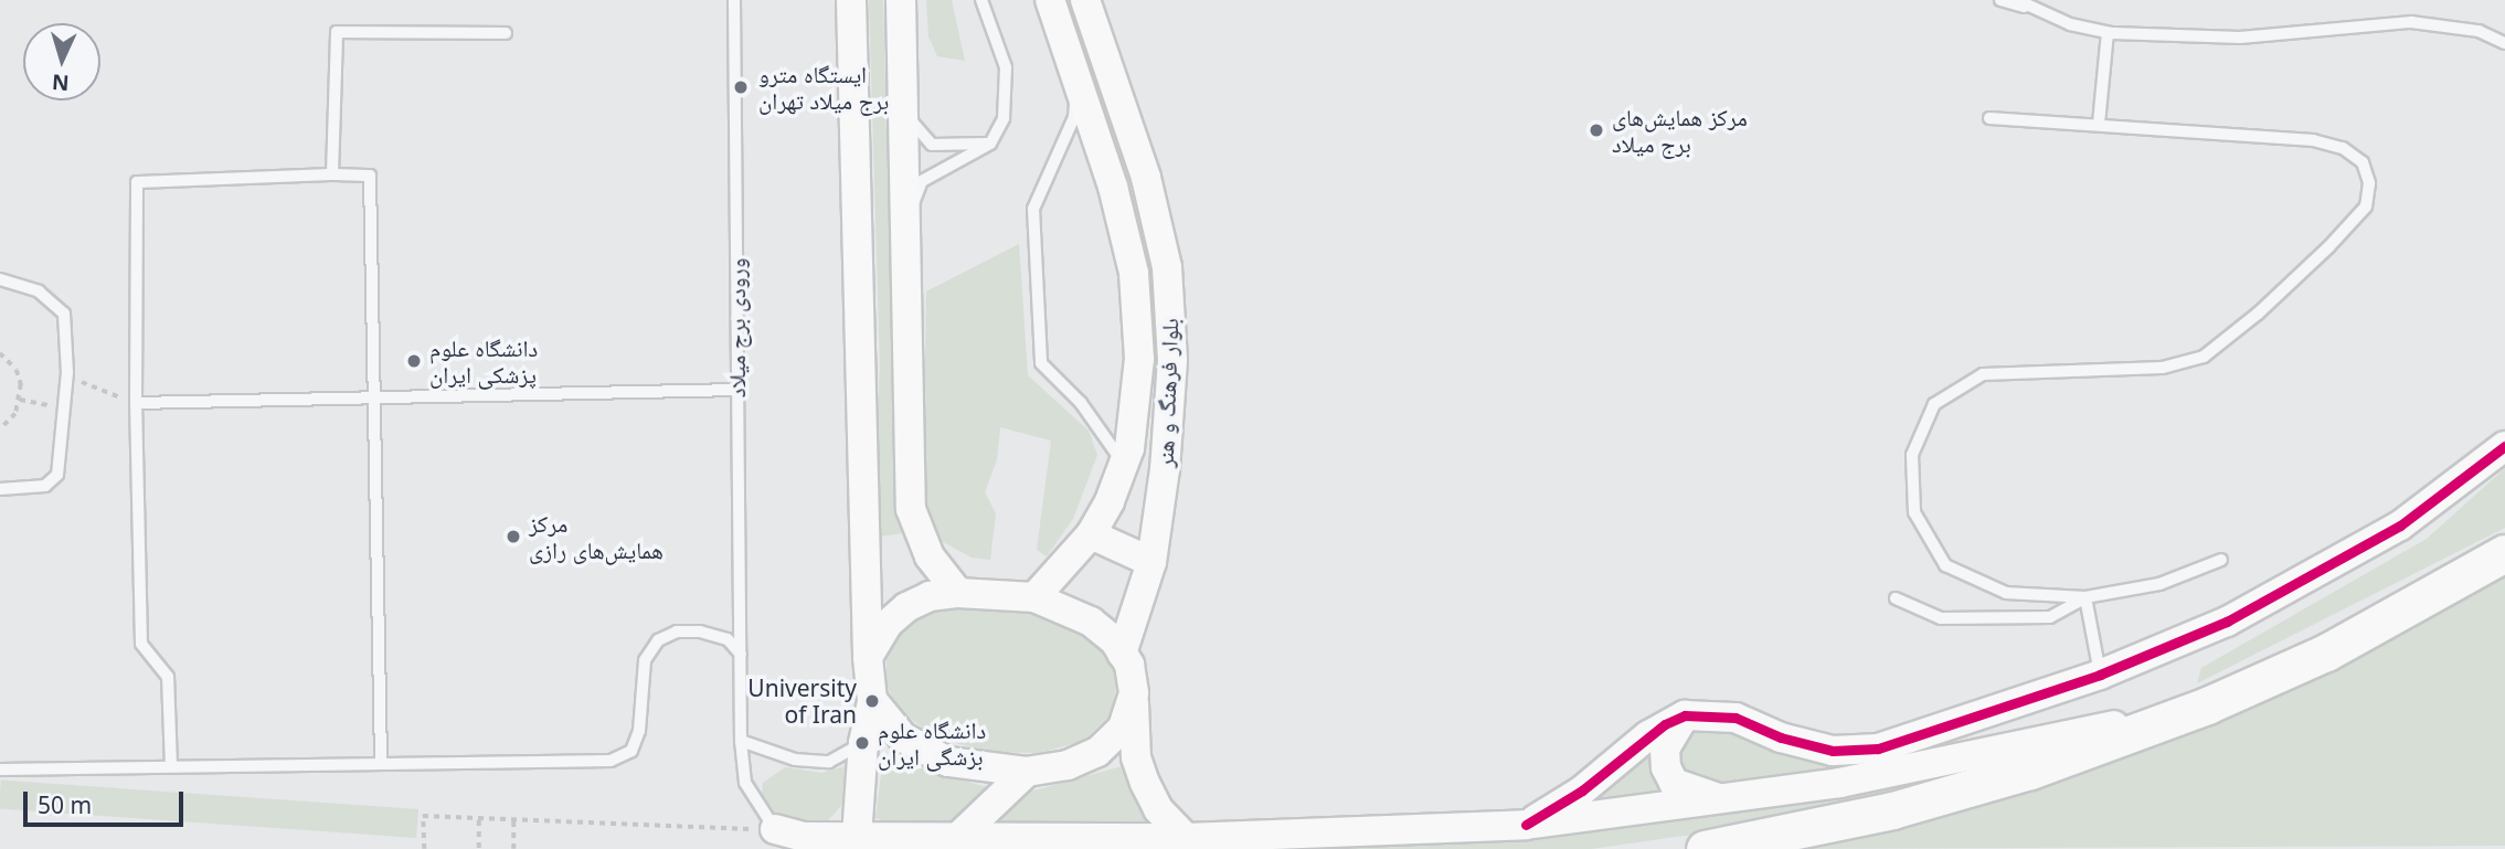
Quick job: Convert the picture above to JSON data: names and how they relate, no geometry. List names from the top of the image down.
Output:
{
  "streets": {
    "main road": ["بلوار فرهنگ و هنر"],
    "lane": ["ورودی برج میلاد"]
  },
  "places": [
    "ایستگاه مترو برج میلاد تهران",
    "مرکز همایش‌های برج میلاد",
    "دانشگاه علوم پزشکی ایران",
    "مرکز همایش‌های رازی",
    "University of Iran",
    "دانشگاه علوم بزشگى ايران"
  ],
  "scale_bar": "50 m",
  "north": "bottom"
}
